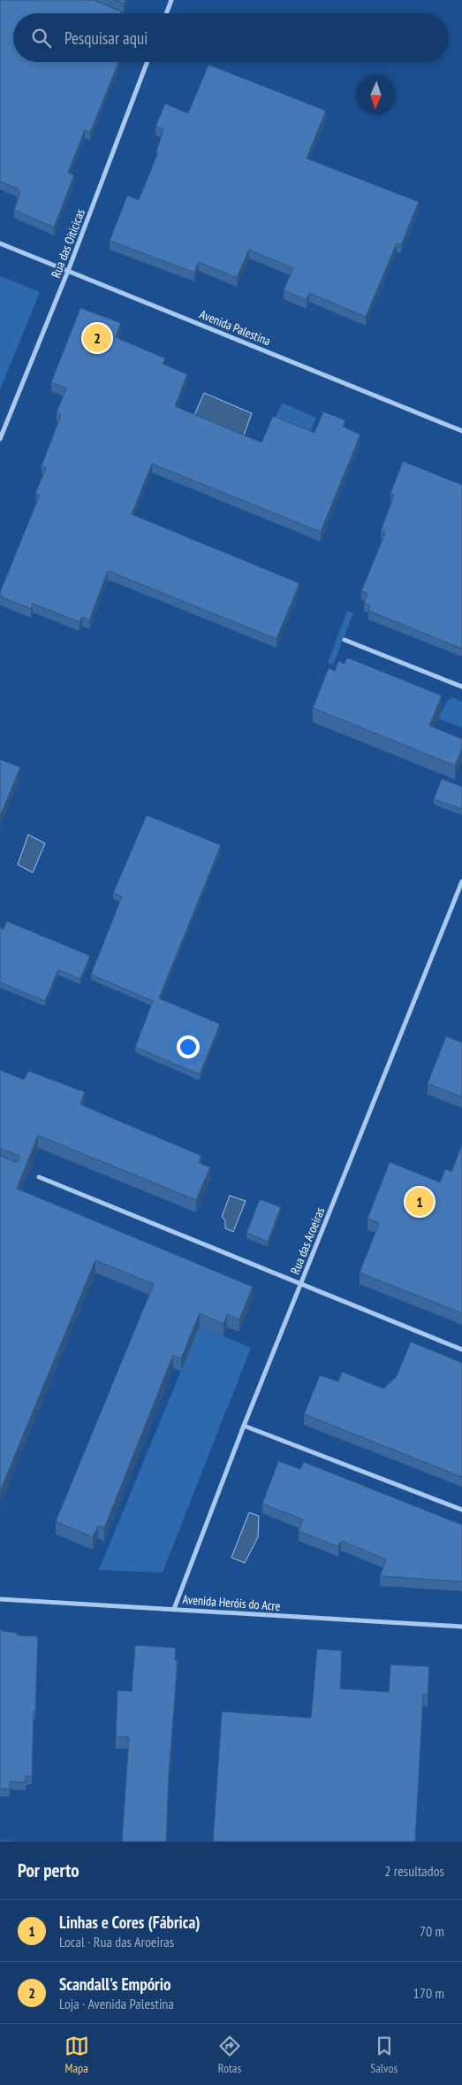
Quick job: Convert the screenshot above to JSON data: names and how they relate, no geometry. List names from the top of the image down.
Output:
{
  "streets": {
    "street": [
      "Rua das Oiticicas",
      "Avenida Palestina",
      "Rua das Aroeiras",
      "Avenida Heróis do Acre"
    ]
  },
  "crossings": [
    ["Rua das Oiticicas", "Avenida Palestina"],
    ["Rua das Aroeiras", "Avenida Heróis do Acre"]
  ],
  "north": "bottom",
  "page": {
    "search": "Pesquisar aqui",
    "pins": ["2", "1"],
    "heading": ["Por perto", "2 resultados"],
    "list": [
      {
        "mark": "1",
        "name": "Linhas e Cores (Fábrica)",
        "note": "Local · Rua das Aroeiras",
        "value": "70 m"
      },
      {
        "mark": "2",
        "name": "Scandall's Empório",
        "note": "Loja · Avenida Palestina",
        "value": "170 m"
      }
    ],
    "nav": ["Mapa", "Rotas", "Salvos"]
  }
}
